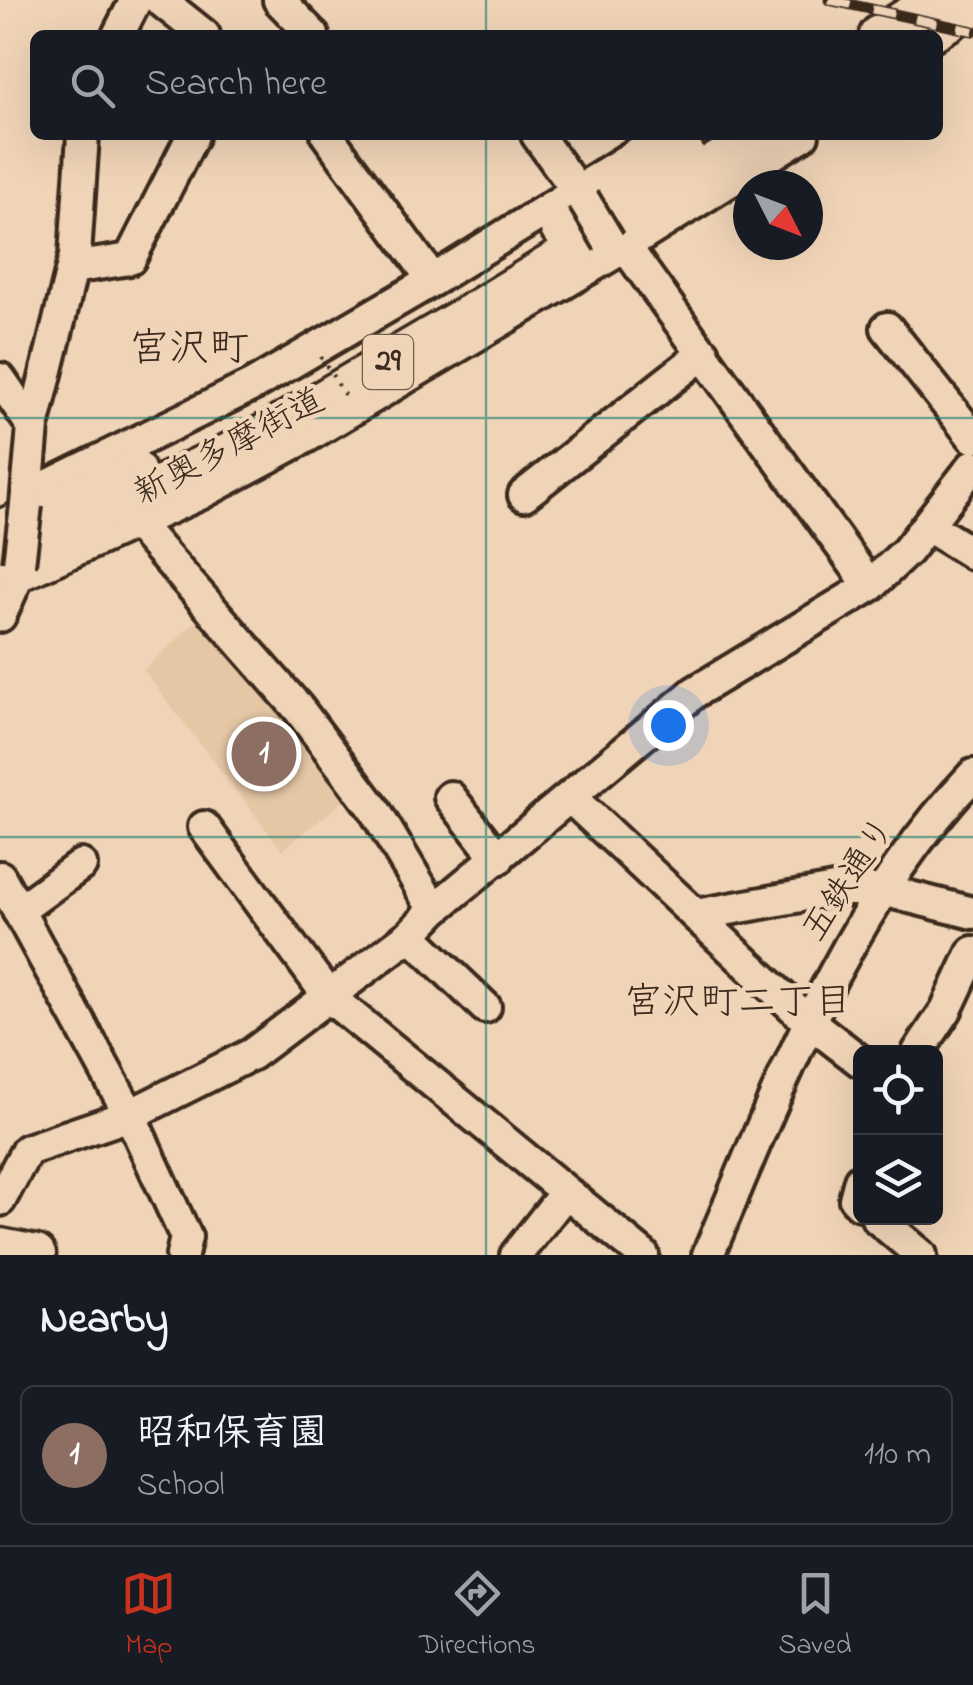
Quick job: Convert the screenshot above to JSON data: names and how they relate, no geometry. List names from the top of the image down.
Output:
{
  "streets": {
    "main road": ["29", "新奥多摩街道"],
    "street": ["五鉄通り"]
  },
  "districts": ["宮沢町", "宮沢町二丁目"],
  "north": "bottom right",
  "page": {
    "search": "Search here",
    "pins": "1",
    "heading": "Nearby",
    "list": [
      {
        "mark": "1",
        "name": "昭和保育園",
        "note": "School",
        "value": "110 m"
      }
    ],
    "nav": ["Map", "Directions", "Saved"]
  }
}
